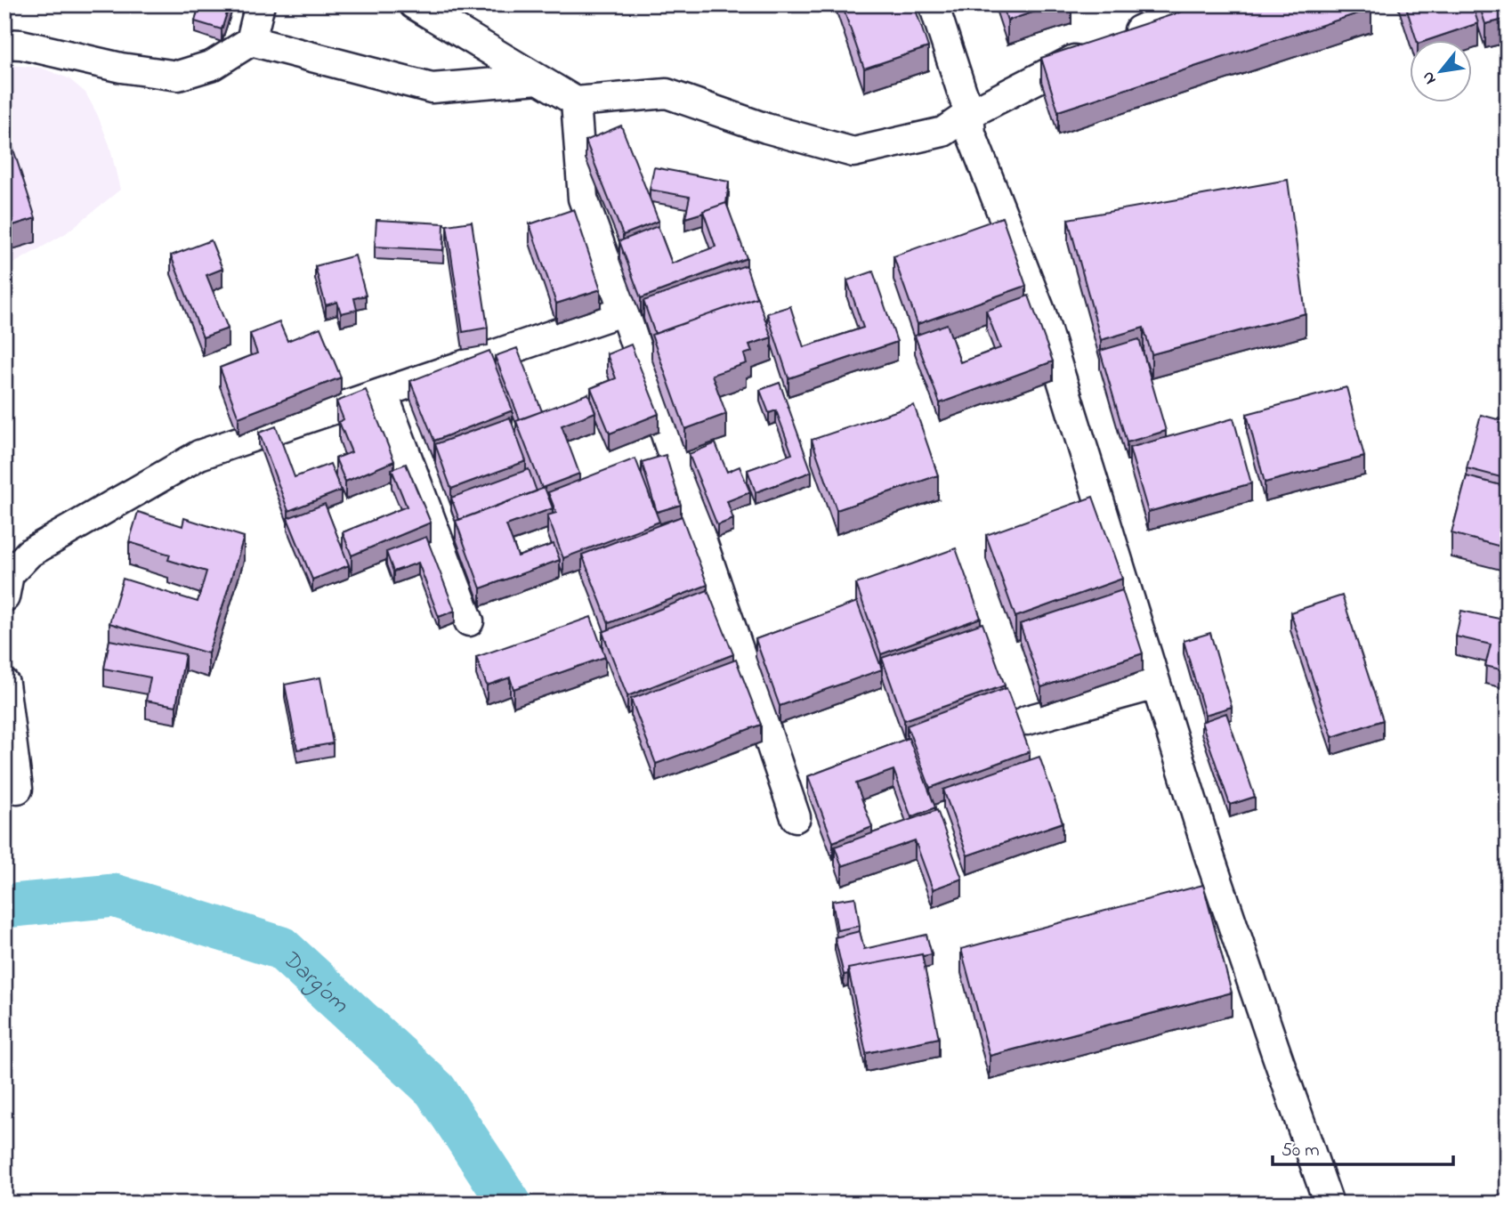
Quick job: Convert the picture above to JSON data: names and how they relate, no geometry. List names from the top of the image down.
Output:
{
  "water": ["Darg'om"],
  "scale_bar": "50 m",
  "north": "bottom left"
}
